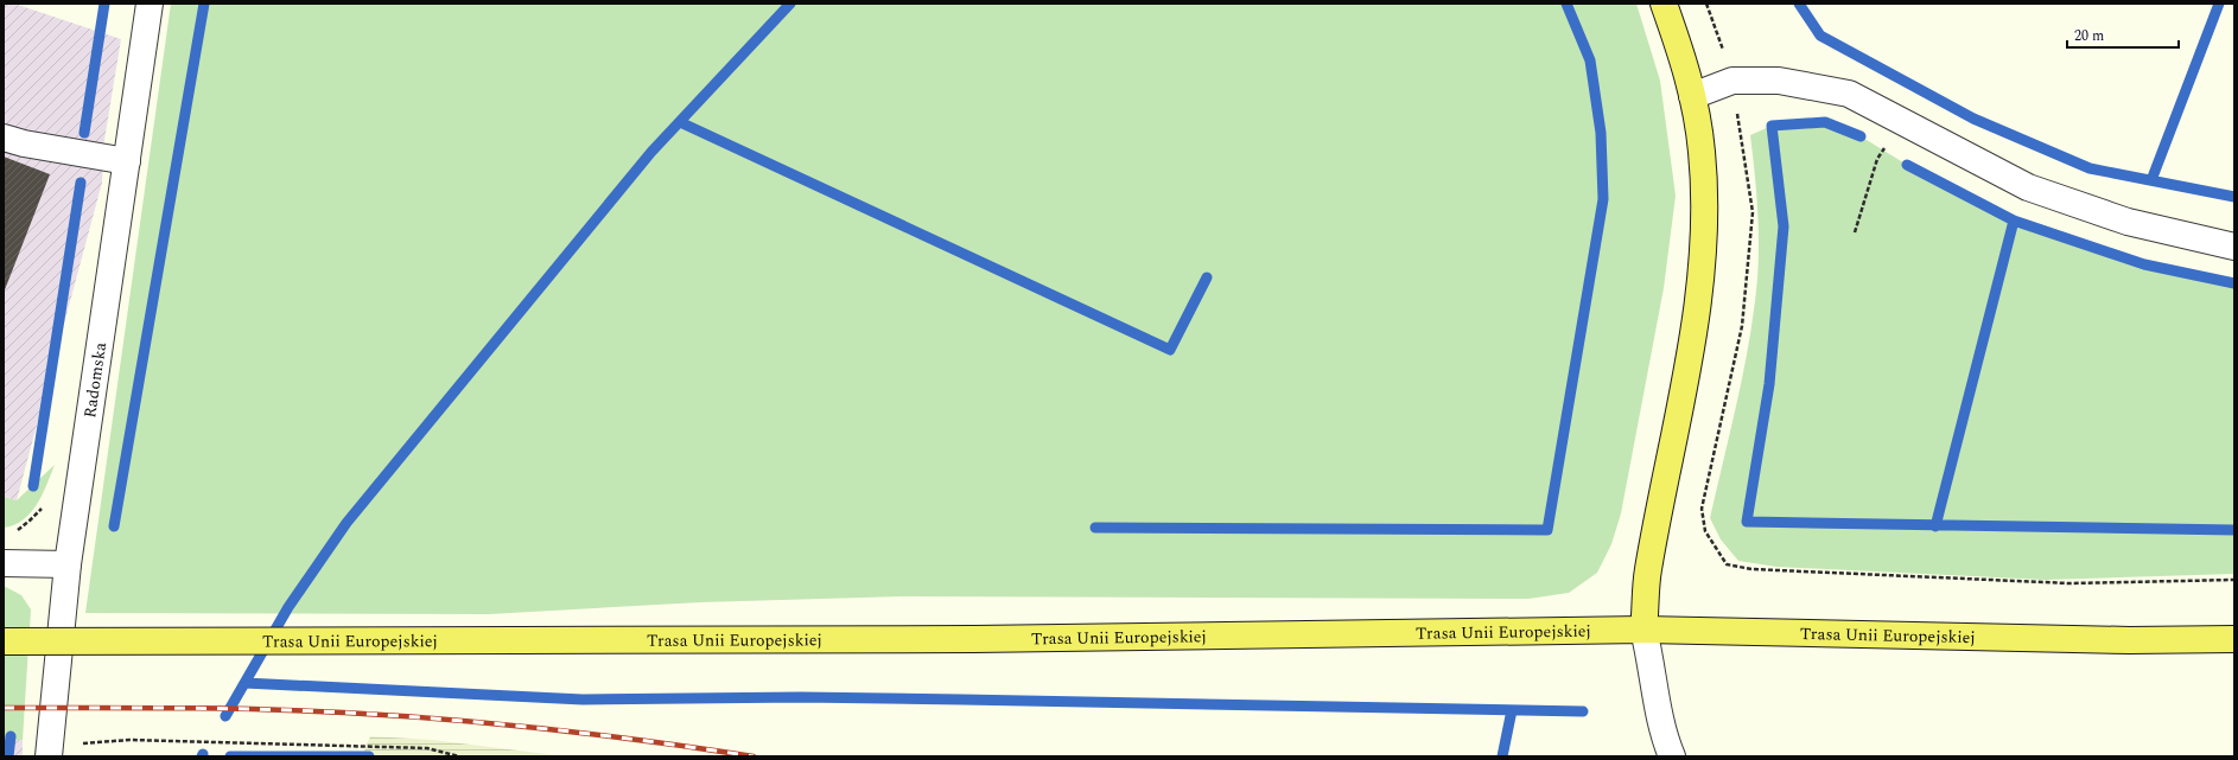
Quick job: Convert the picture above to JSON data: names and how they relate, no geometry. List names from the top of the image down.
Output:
{
  "streets": {
    "main road": ["Trasa Unii Europejskiej"],
    "street": ["Radomska"]
  },
  "scale_bar": "20 m"
}
